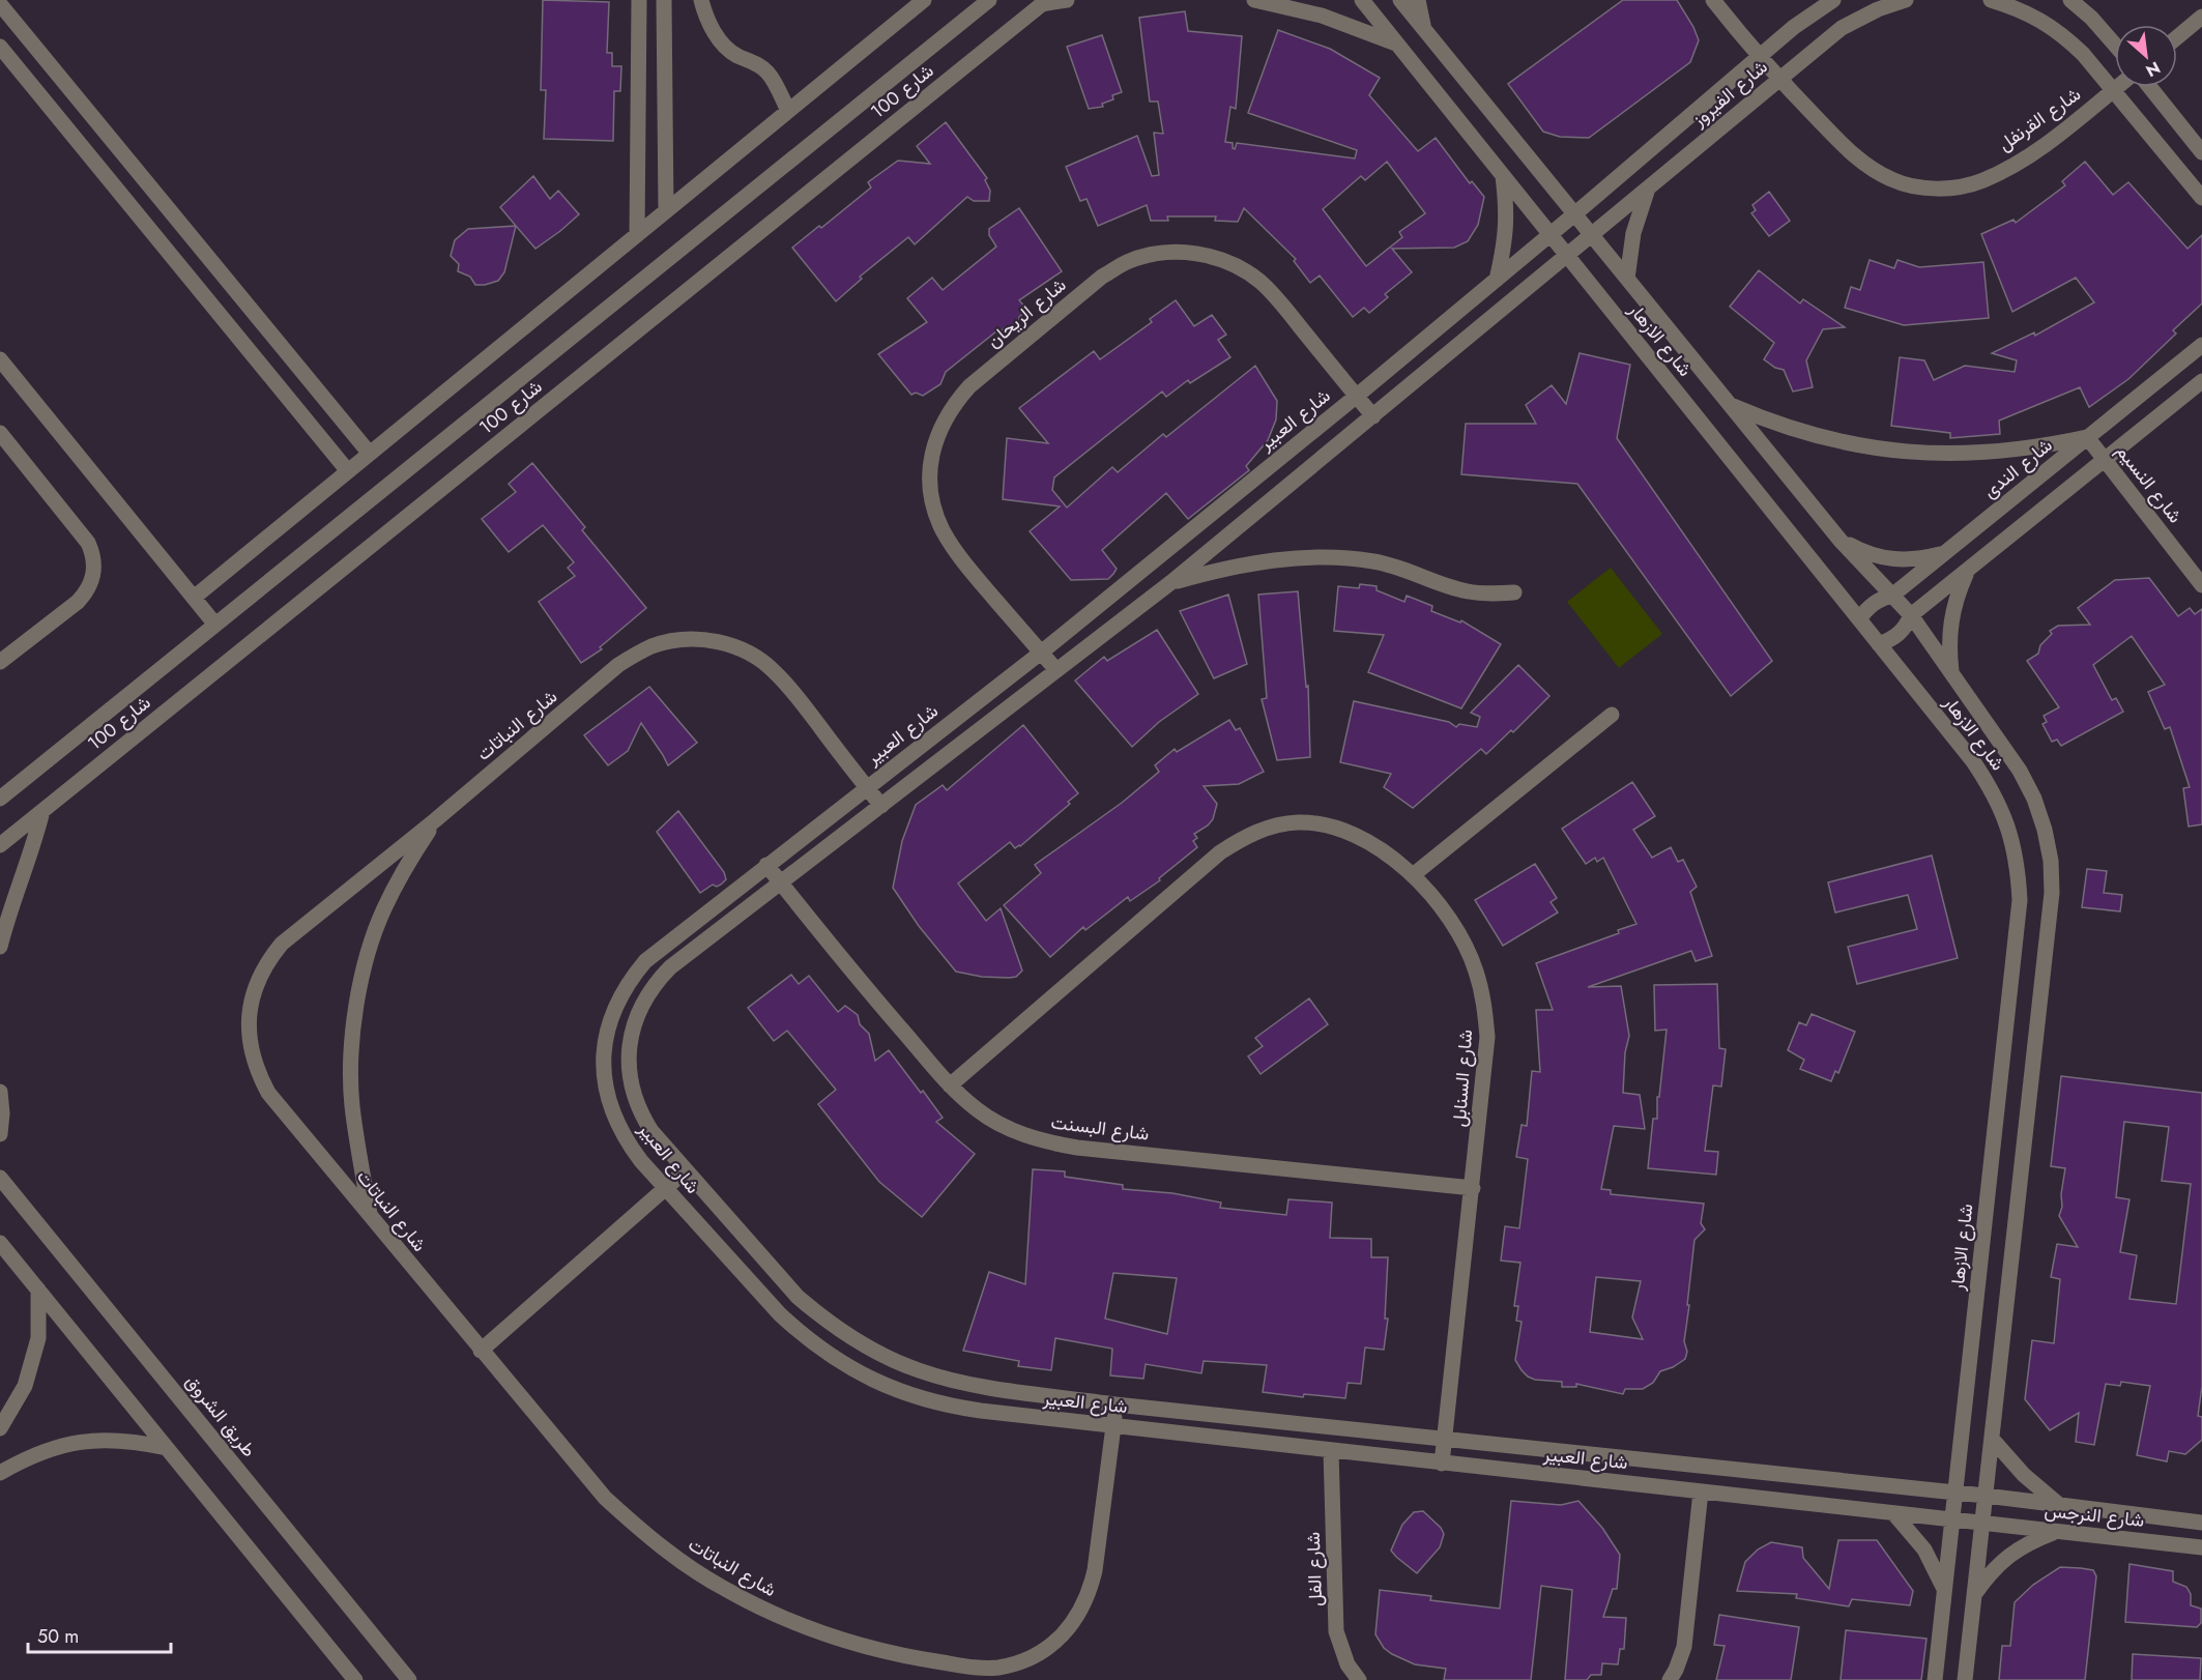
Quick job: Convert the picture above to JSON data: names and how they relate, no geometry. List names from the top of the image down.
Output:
{
  "streets": {
    "street": [
      "شارع 100",
      "شارع الفيروز",
      "شارع القرنفل",
      "شارع الريحان",
      "شارع الازهار",
      "شارع العبير",
      "شارع الندى",
      "شارع النسيم",
      "شارع النباتات",
      "شارع السنابل",
      "شارع البسنت",
      "طريق الشروق",
      "شارع النرجس",
      "شارع الفل"
    ]
  },
  "crossings": [
    ["شارع الفيروز", "شارع القرنفل"],
    ["شارع الفيروز", "شارع الازهار"],
    ["شارع الفيروز", "شارع العبير"],
    ["شارع الريحان", "شارع العبير"],
    ["شارع الازهار", "شارع العبير"],
    ["شارع الازهار", "شارع الندى"],
    ["شارع الازهار", "شارع النرجس"],
    ["شارع العبير", "شارع النباتات"],
    ["شارع العبير", "شارع السنابل"],
    ["شارع العبير", "شارع البسنت"],
    ["شارع العبير", "شارع النرجس"],
    ["شارع العبير", "شارع الفل"],
    ["شارع الندى", "شارع النسيم"],
    ["شارع السنابل", "شارع البسنت"]
  ],
  "scale_bar": "50 m",
  "north": "bottom right"
}
